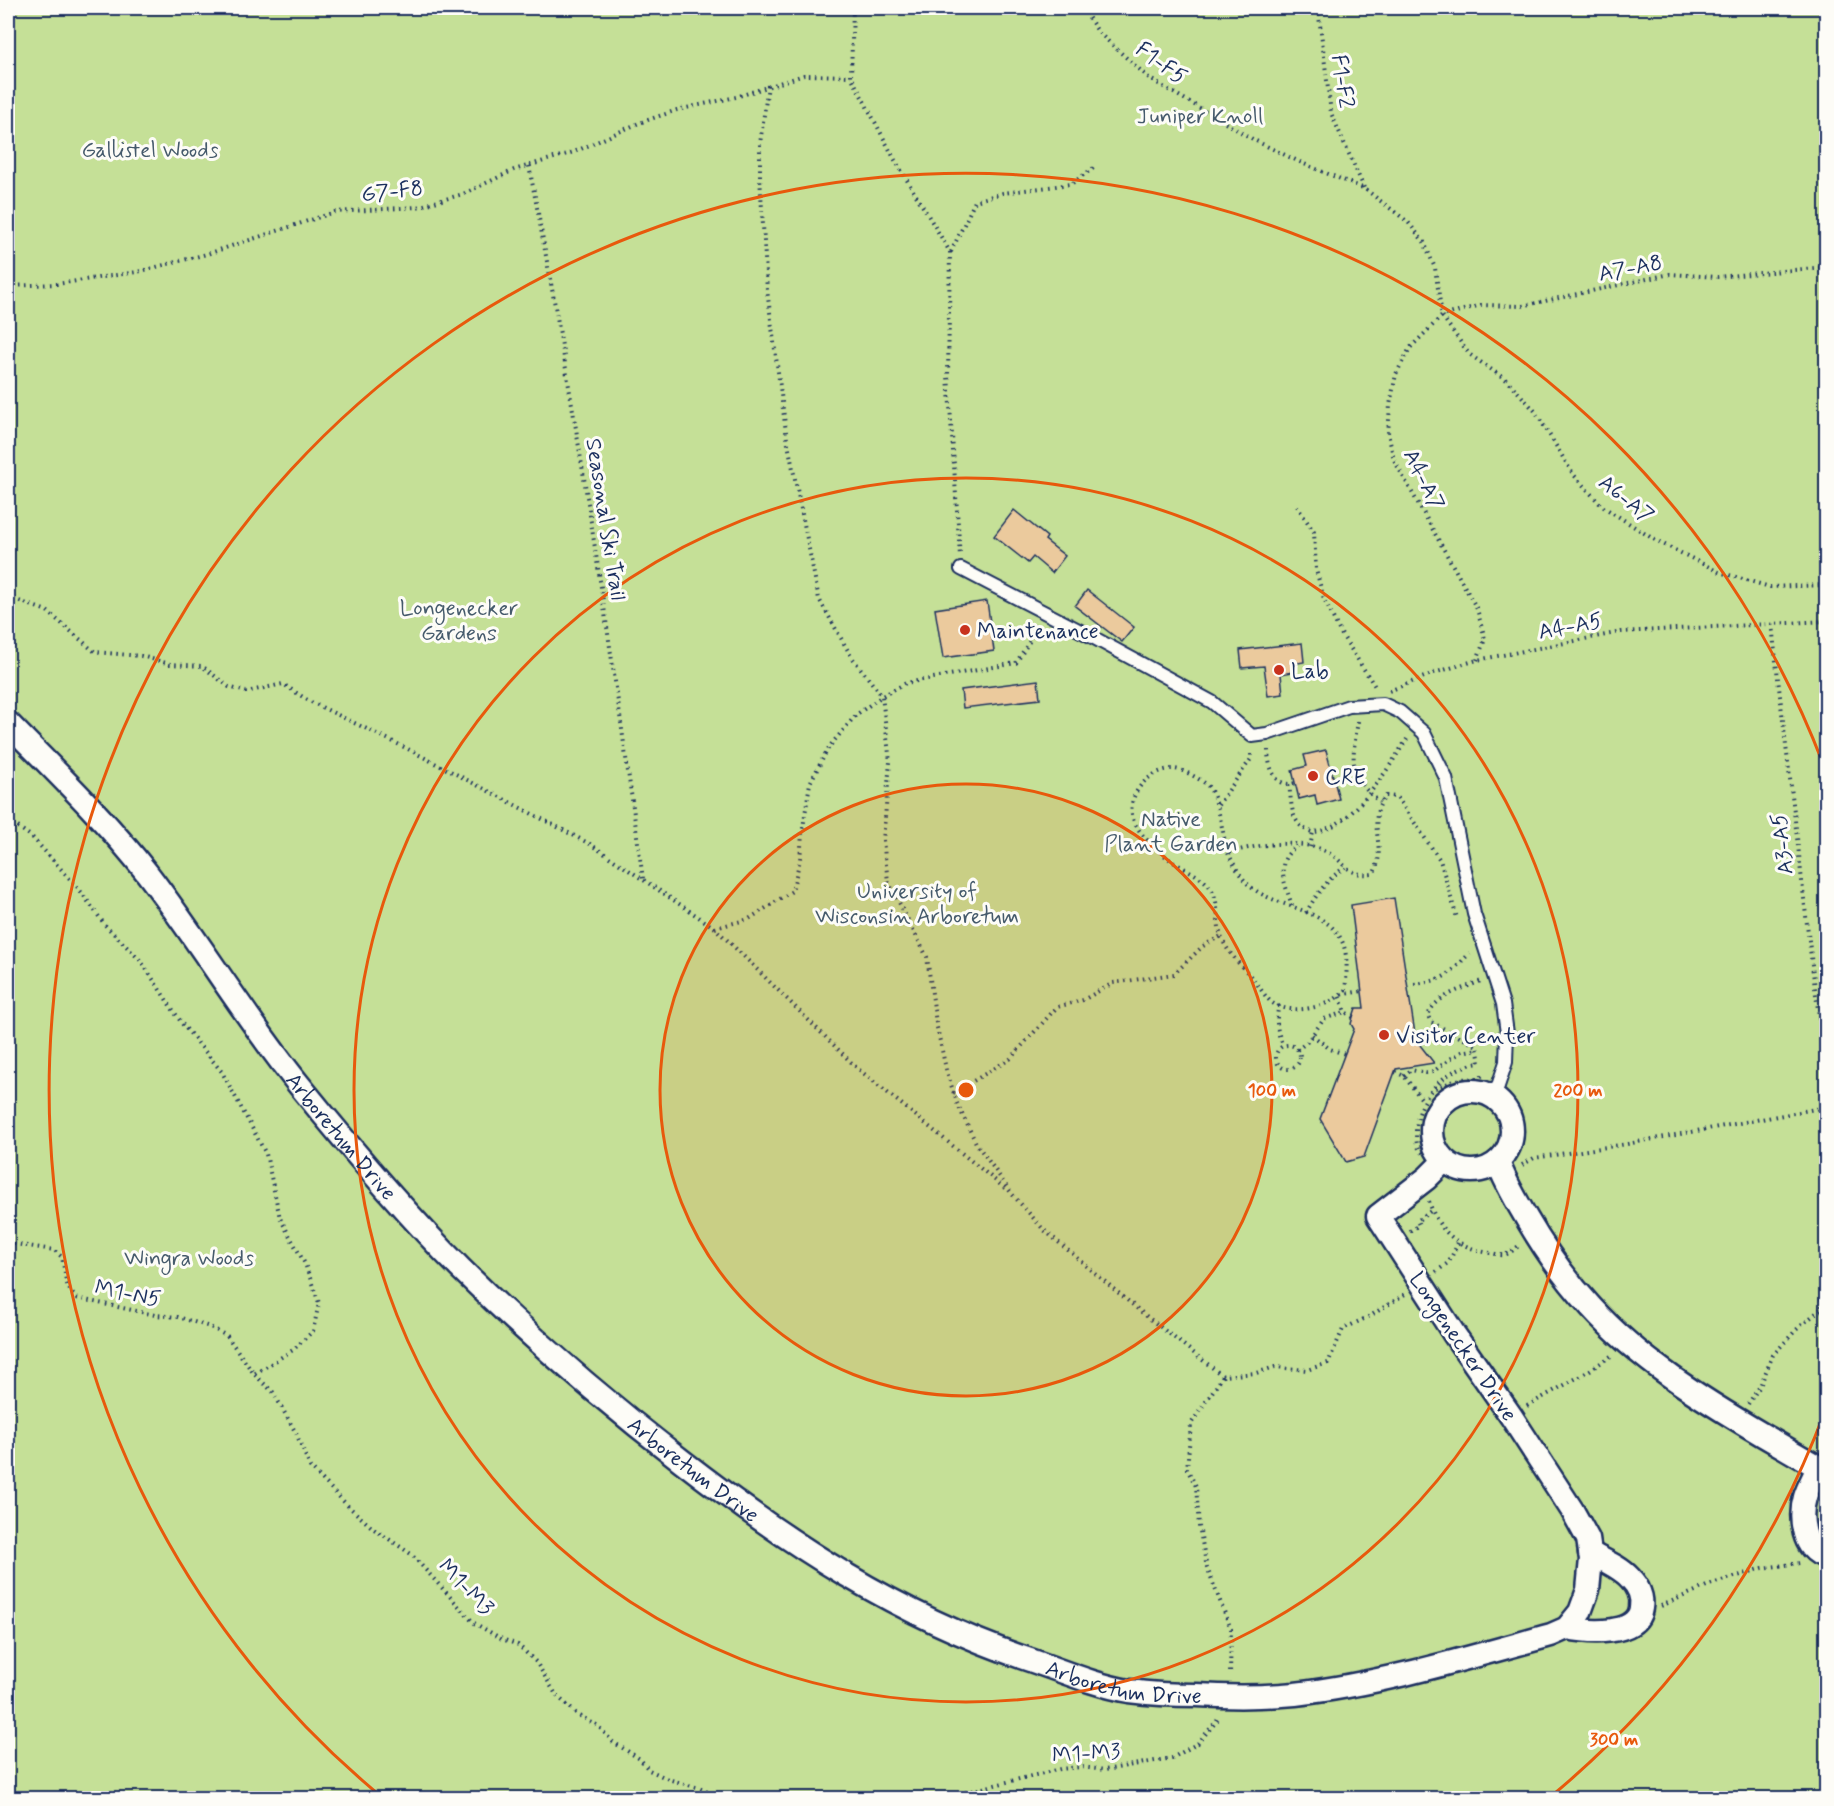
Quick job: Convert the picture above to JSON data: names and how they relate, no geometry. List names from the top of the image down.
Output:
{
  "streets": {
    "street": ["Arboretum Drive", "Longenecker Drive"],
    "path": [
      "F1-F5",
      "F1-F2",
      "G7-F8",
      "A7-A8",
      "A4-A7",
      "A6-A7",
      "Seasonal Ski Trail",
      "A4-A5",
      "A3-A5",
      "M1-N5",
      "M1-M3"
    ]
  },
  "crossings": [
    ["F1-F5", "F1-F2"],
    ["G7-F8", "Seasonal Ski Trail"],
    ["A7-A8", "A4-A7"],
    ["A7-A8", "A6-A7"],
    ["A4-A7", "A6-A7"],
    ["A4-A7", "A4-A5"],
    ["A4-A5", "A3-A5"],
    ["Arboretum Drive", "M1-M3"],
    ["M1-N5", "M1-M3"]
  ],
  "parks": [
    "Juniper Knoll",
    "Gallistel Woods",
    "Longenecker Gardens",
    "Native Plant Garden",
    "University of Wisconsin Arboretum",
    "Wingra Woods"
  ],
  "places": [
    "Maintenance",
    "Lab",
    "CRE",
    "Visitor Center"
  ],
  "rings": ["100 m", "200 m", "300 m"]
}
